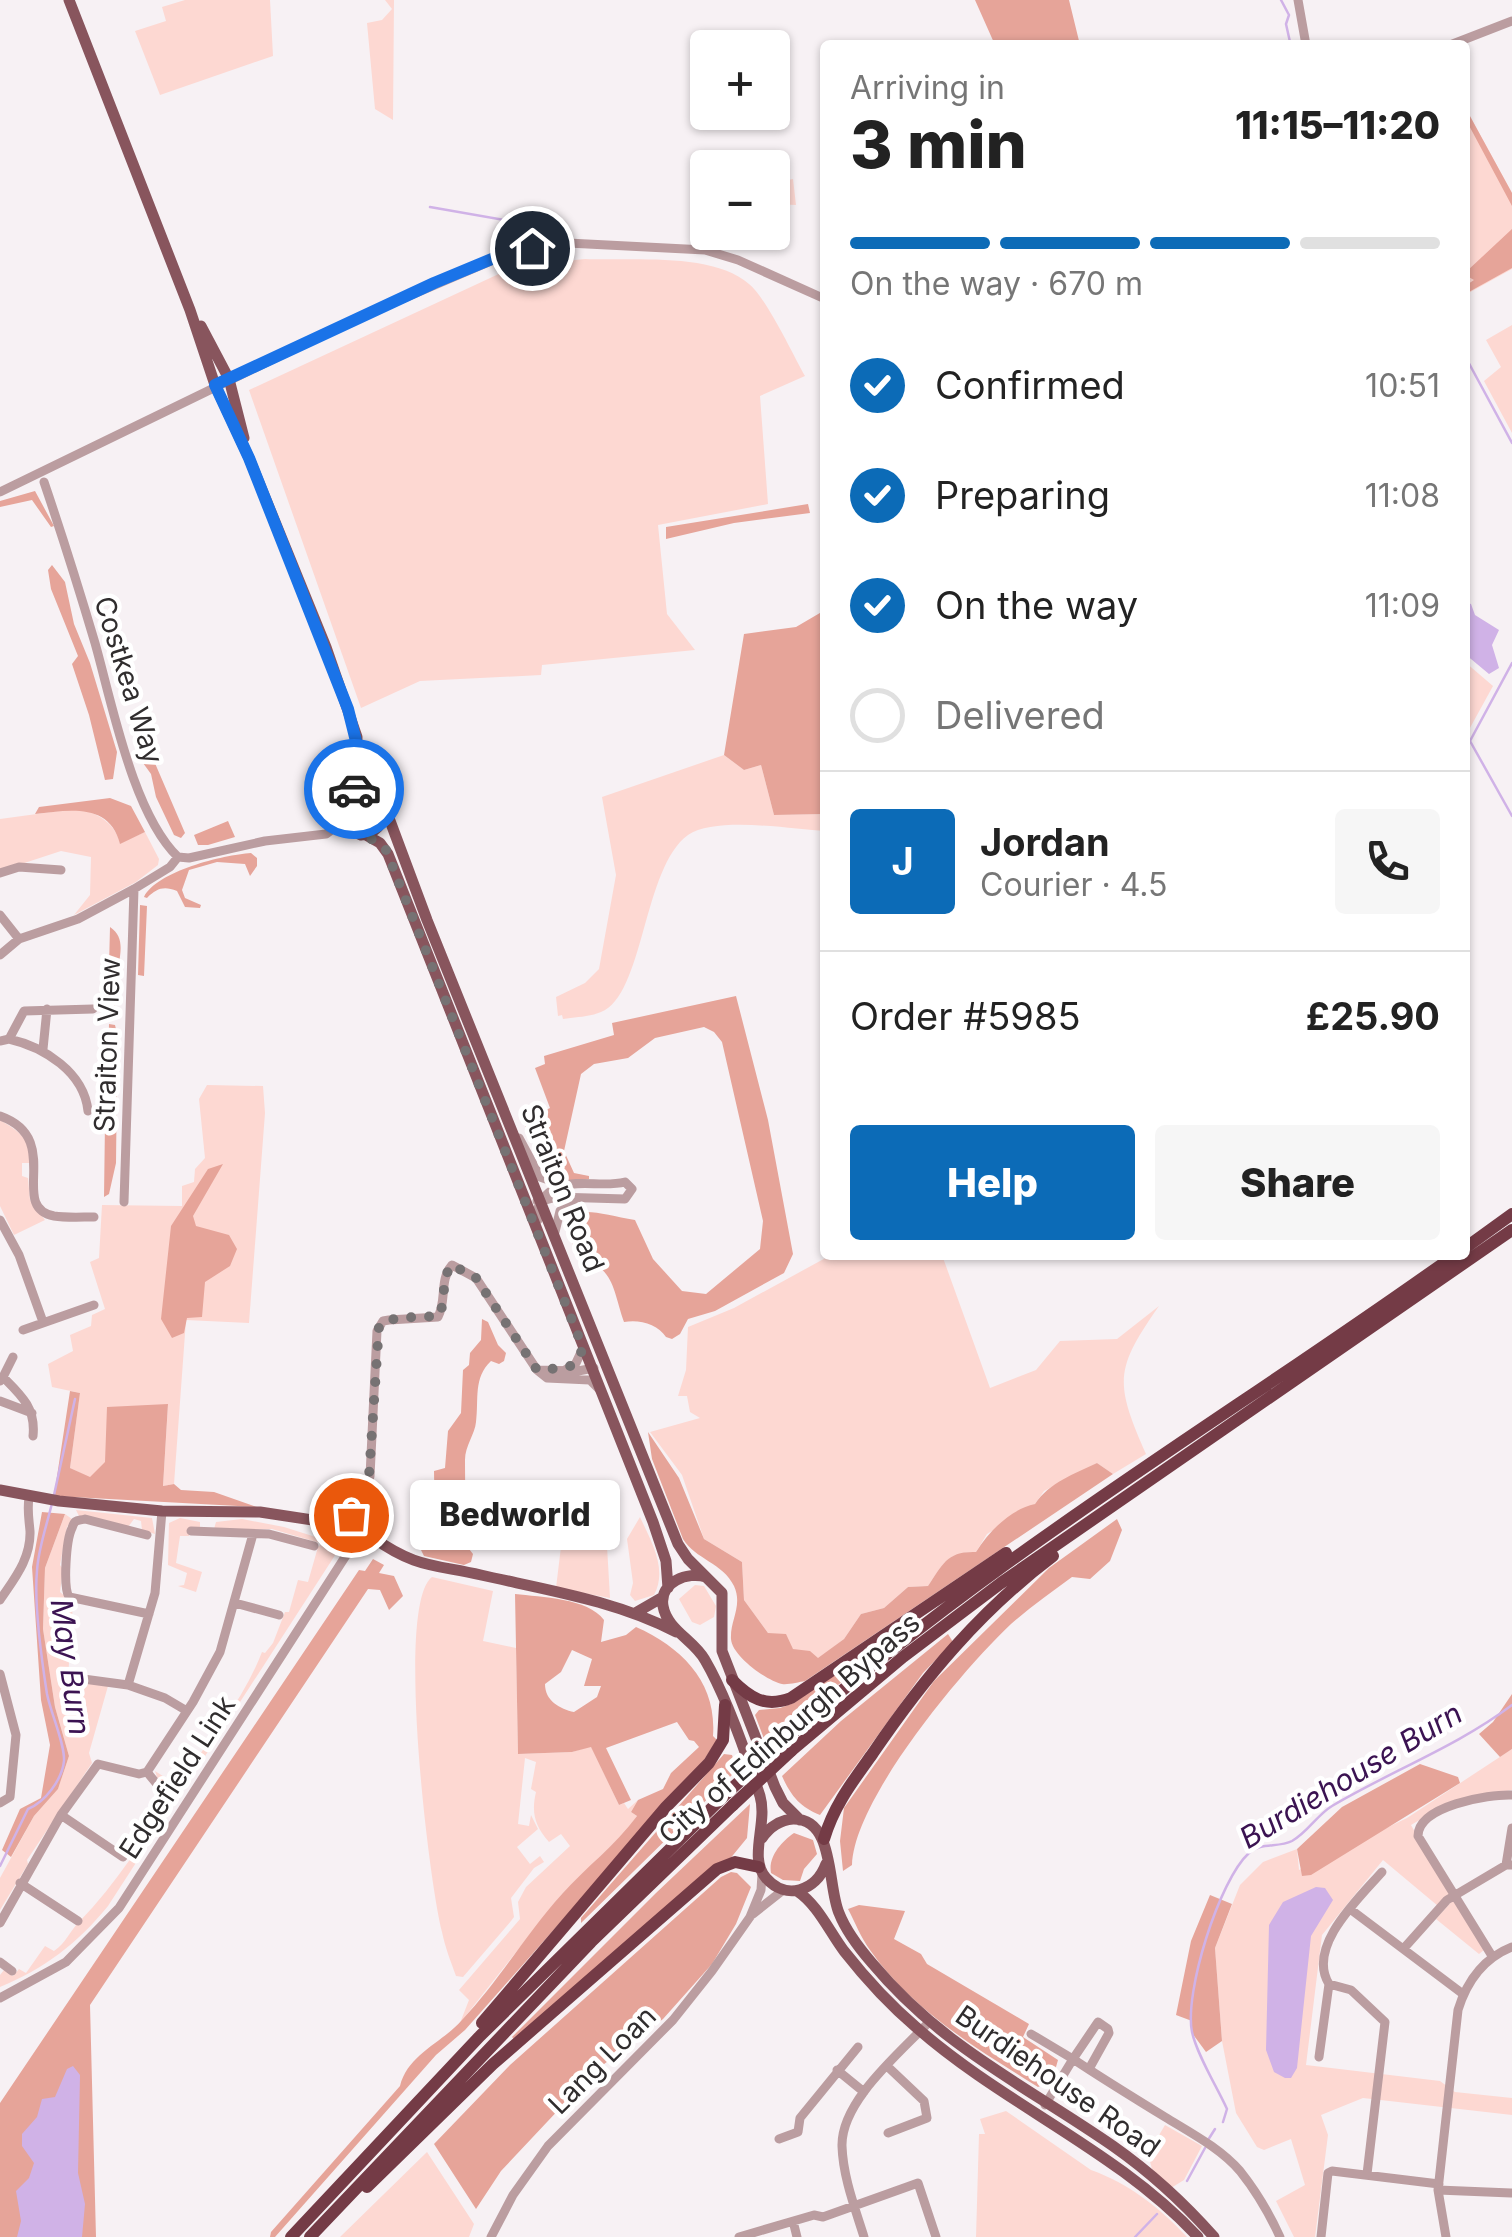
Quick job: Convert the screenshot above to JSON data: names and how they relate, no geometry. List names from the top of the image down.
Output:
{
  "streets": {
    "highway": ["City of Edinburgh Bypass"],
    "main road": ["Straiton Road", "Burdiehouse Road"],
    "street": [
      "Costkea Way",
      "Straiton View",
      "Edgefield Link",
      "Lang Loan"
    ]
  },
  "crossings": [
    ["Straiton Road", "Lang Loan"],
    ["Straiton Road", "Burdiehouse Road"],
    ["Lang Loan", "Burdiehouse Road"]
  ],
  "water": ["May Burn", "Burdiehouse Burn"],
  "places": ["Bedworld"],
  "page": {
    "map_buttons": ["+", "−"],
    "heading": ["3 min", "Arriving in", "11:15–11:20"],
    "panel": [
      "Jordan",
      "Courier · 4.5",
      "Order #5985",
      "£25.90"
    ],
    "bar": "On the way · 670 m",
    "list": [
      ["Confirmed", "10:51"],
      ["Preparing", "11:08"],
      ["On the way", "11:09"],
      "Delivered"
    ],
    "round": "J",
    "buttons": ["Help", "Share"],
    "bubble": "Bedworld"
  }
}
